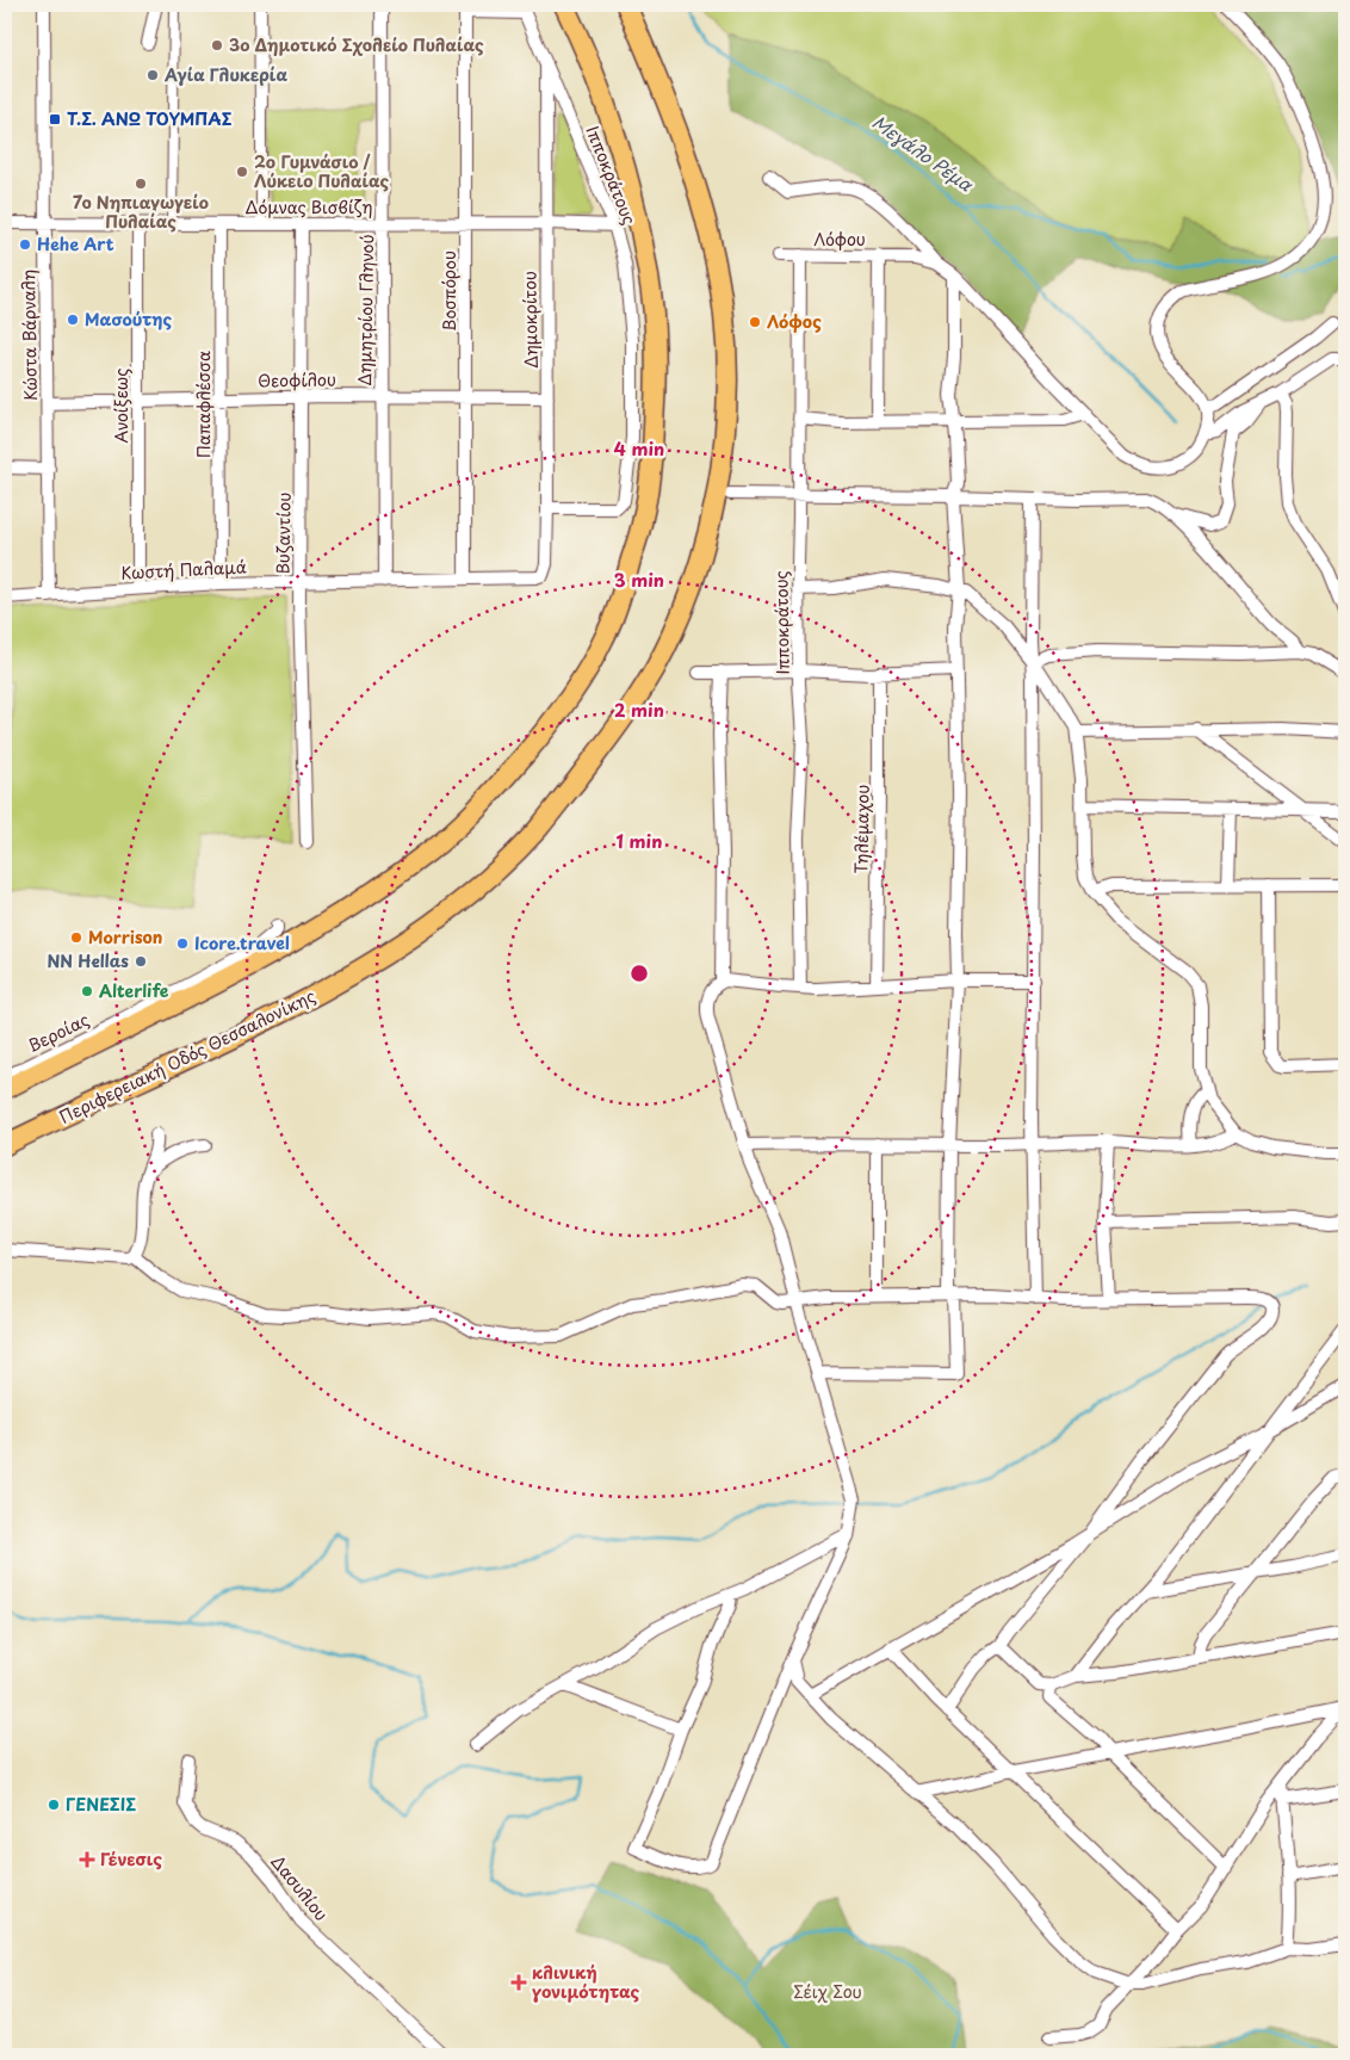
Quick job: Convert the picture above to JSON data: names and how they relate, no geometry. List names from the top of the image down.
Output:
{
  "streets": {
    "highway": ["Περιφερειακή Οδός Θεσσαλονίκης"],
    "street": [
      "Ιπποκράτους",
      "Δόμνας Βισβίζη",
      "Λόφου",
      "Βοσπόρου",
      "Δημητρίου Γληνού",
      "Δημοκρίτου",
      "Κώστα Βάρναλη",
      "Θεοφίλου",
      "Παπαφλέσσα",
      "Ανοίξεως",
      "Βυζαντίου",
      "Κωστή Παλαμά",
      "Τηλέμαχου",
      "Βεροίας",
      "Δασυλίου"
    ]
  },
  "crossings": [
    ["Ιπποκράτους", "Δόμνας Βισβίζη"],
    ["Ιπποκράτους", "Λόφου"],
    ["Ιπποκράτους", "Δημοκρίτου"],
    ["Δόμνας Βισβίζη", "Βοσπόρου"],
    ["Δόμνας Βισβίζη", "Δημητρίου Γληνού"],
    ["Δόμνας Βισβίζη", "Δημοκρίτου"],
    ["Δόμνας Βισβίζη", "Κώστα Βάρναλη"],
    ["Δόμνας Βισβίζη", "Παπαφλέσσα"],
    ["Δόμνας Βισβίζη", "Ανοίξεως"],
    ["Δόμνας Βισβίζη", "Βυζαντίου"],
    ["Βοσπόρου", "Θεοφίλου"],
    ["Βοσπόρου", "Κωστή Παλαμά"],
    ["Δημητρίου Γληνού", "Θεοφίλου"],
    ["Δημητρίου Γληνού", "Κωστή Παλαμά"],
    ["Δημοκρίτου", "Θεοφίλου"],
    ["Δημοκρίτου", "Κωστή Παλαμά"],
    ["Κώστα Βάρναλη", "Θεοφίλου"],
    ["Κώστα Βάρναλη", "Κωστή Παλαμά"],
    ["Θεοφίλου", "Παπαφλέσσα"],
    ["Θεοφίλου", "Ανοίξεως"],
    ["Θεοφίλου", "Βυζαντίου"],
    ["Παπαφλέσσα", "Κωστή Παλαμά"],
    ["Ανοίξεως", "Κωστή Παλαμά"],
    ["Βυζαντίου", "Κωστή Παλαμά"]
  ],
  "water": ["Μεγάλο Ρέμα"],
  "parks": ["Σέιχ Σου"],
  "places": {
    "other": [
      "3ο Δημοτικό Σχολείο Πυλαίας",
      "Αγία Γλυκερία",
      "2o Γυμνάσιο / Λύκειο Πυλαίας",
      "7ο Νηπιαγωγείο Πυλαίας",
      "Hehe Art",
      "Μασούτης",
      "Λόφος",
      "Morrison",
      "Icore.travel",
      "NN Hellas",
      "Alterlife",
      "ΓΕΝΕΣΙΣ"
    ],
    "transit": ["Τ.Σ. ΑΝΩ ΤΟΥΜΠΑΣ"],
    "health": ["Γένεσις", "κλινική γονιμότητας"]
  },
  "rings": [
    "4 min",
    "3 min",
    "2 min",
    "1 min"
  ]
}
